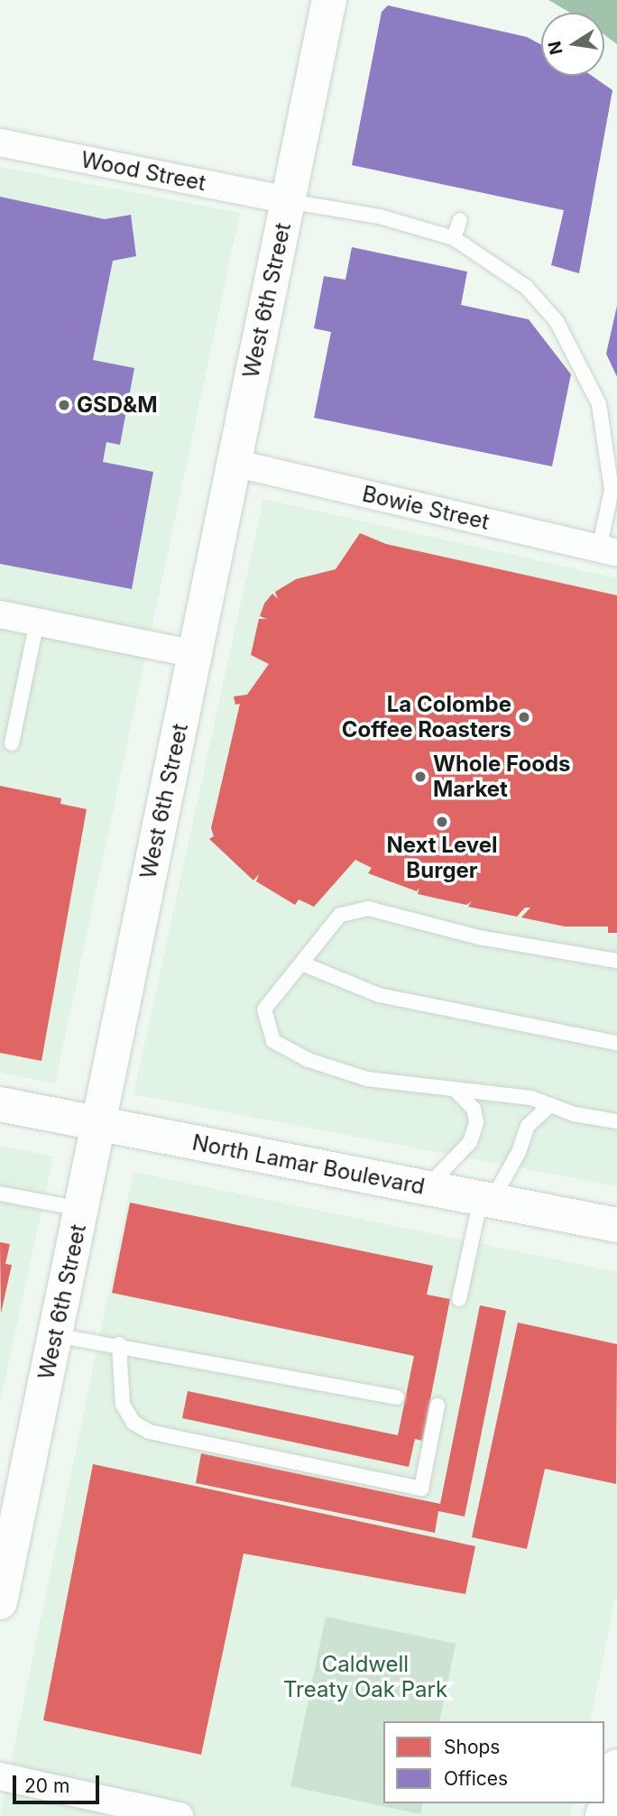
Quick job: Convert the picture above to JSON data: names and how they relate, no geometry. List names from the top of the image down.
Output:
{
  "streets": {
    "main road": ["West 6th Street", "North Lamar Boulevard"],
    "street": ["Wood Street", "Bowie Street"]
  },
  "crossings": [
    ["Wood Street", "West 6th Street"],
    ["West 6th Street", "Bowie Street"],
    ["West 6th Street", "North Lamar Boulevard"]
  ],
  "parks": ["Caldwell Treaty Oak Park"],
  "places": [
    "GSD&M",
    "La Colombe Coffee Roasters",
    "Whole Foods Market",
    "Next Level Burger"
  ],
  "legend": ["Shops", "Offices"],
  "scale_bar": "20 m",
  "north": "left"
}
